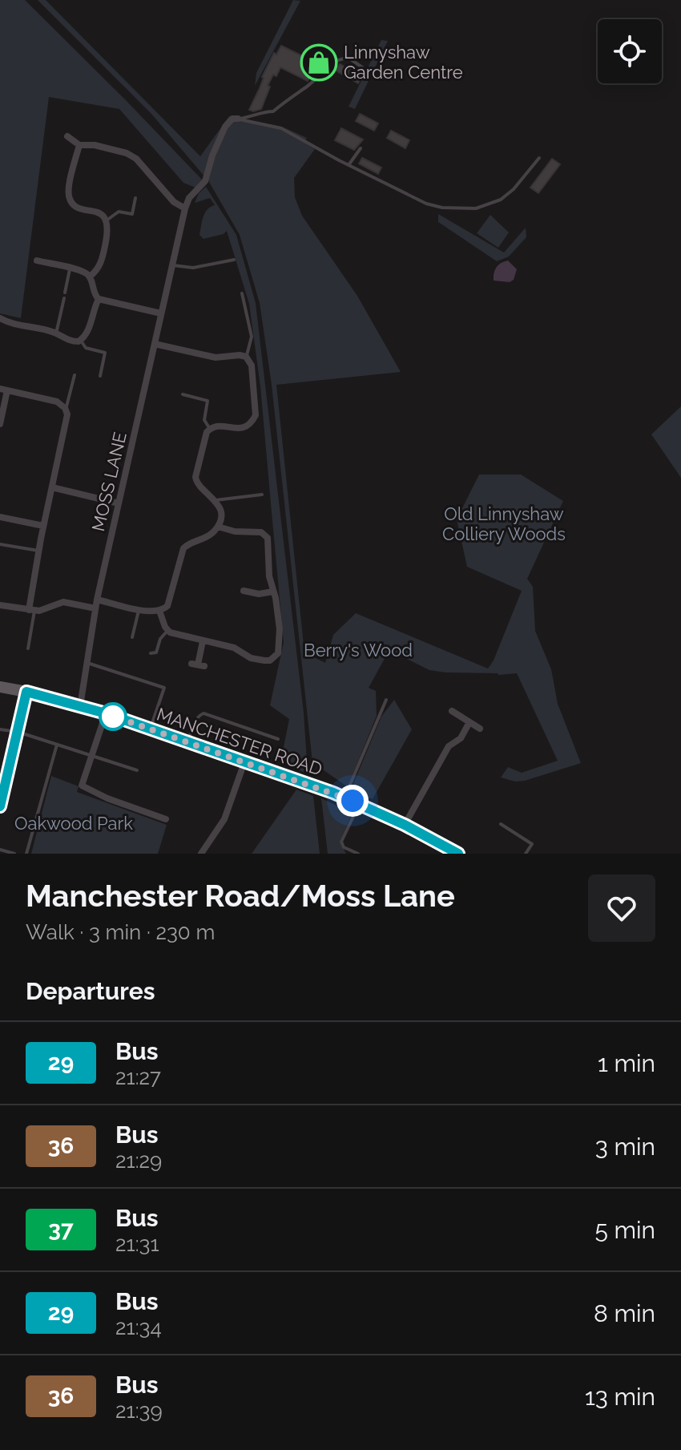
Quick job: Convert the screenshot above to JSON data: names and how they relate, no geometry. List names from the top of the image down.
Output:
{
  "streets": {
    "main road": ["MANCHESTER ROAD"],
    "street": ["MOSS LANE"]
  },
  "crossings": [
    ["MOSS LANE", "MANCHESTER ROAD"]
  ],
  "parks": ["Old Linnyshaw Colliery Woods", "Berry's Wood", "Oakwood Park"],
  "places": {
    "shop": ["Linnyshaw Garden Centre"]
  },
  "lines": ["bus line 29"],
  "page": {
    "heading": [
      ["Manchester Road/Moss Lane", "Walk · 3 min · 230 m"],
      "Departures"
    ],
    "list": [
      {
        "mark": "29",
        "name": "Bus",
        "note": "21:27",
        "value": "1 min"
      },
      {
        "mark": "36",
        "name": "Bus",
        "note": "21:29",
        "value": "3 min"
      },
      {
        "mark": "37",
        "name": "Bus",
        "note": "21:31",
        "value": "5 min"
      },
      {
        "mark": "29",
        "name": "Bus",
        "note": "21:34",
        "value": "8 min"
      },
      {
        "mark": "36",
        "name": "Bus",
        "note": "21:39",
        "value": "13 min"
      }
    ]
  }
}
